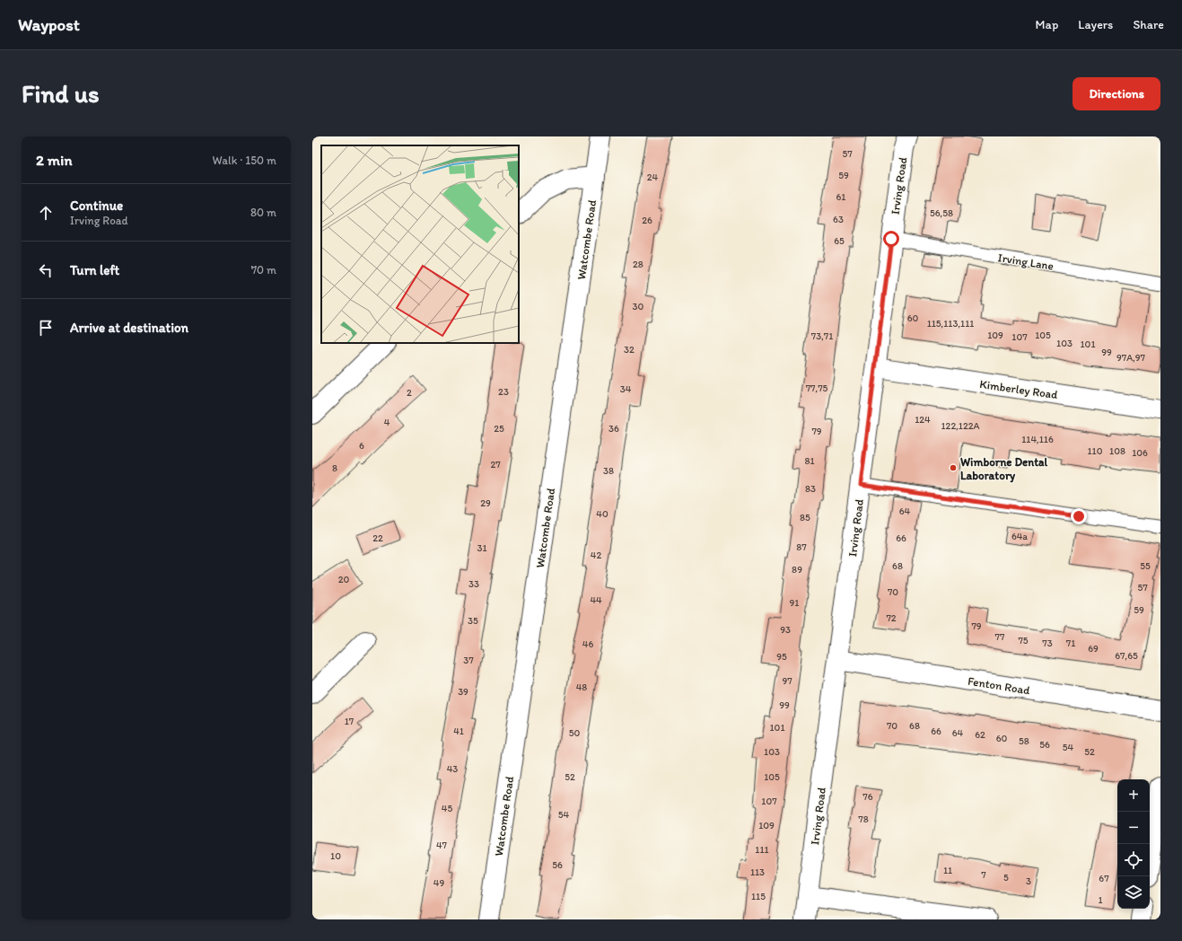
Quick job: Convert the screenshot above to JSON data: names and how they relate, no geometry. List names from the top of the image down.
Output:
{
  "streets": {
    "street": [
      "Irving Road",
      "Watcombe Road",
      "Kimberley Road",
      "Fenton Road"
    ],
    "lane": ["Irving Lane"]
  },
  "crossings": [
    ["Irving Road", "Irving Lane"],
    ["Irving Road", "Kimberley Road"],
    ["Irving Road", "Fenton Road"]
  ],
  "places": ["Wimborne Dental Laboratory"],
  "house_numbers": [
    "57",
    "59",
    "24",
    "61",
    "56,58",
    "63",
    "26",
    "65",
    "28",
    "30",
    "60",
    "115,113,111",
    "109",
    "105",
    "73,71",
    "107",
    "103",
    "101",
    "32",
    "99",
    "97A,97",
    "77,75",
    "34",
    "23",
    "2",
    "124",
    "4",
    "122,122A",
    "25",
    "36",
    "79",
    "114,116",
    "6",
    "110",
    "108",
    "106",
    "81",
    "27",
    "8",
    "38",
    "83",
    "29",
    "64",
    "40",
    "85",
    "64a",
    "22",
    "66",
    "87",
    "31",
    "42",
    "68",
    "55",
    "89",
    "20",
    "33",
    "57",
    "70",
    "44",
    "91",
    "59",
    "72",
    "35",
    "79",
    "93",
    "77",
    "75",
    "73",
    "71",
    "46",
    "69",
    "67,65",
    "95",
    "37",
    "97",
    "48",
    "39",
    "99",
    "17",
    "70",
    "68",
    "101",
    "41",
    "66",
    "50",
    "64",
    "62",
    "60",
    "58",
    "56",
    "54",
    "103",
    "52",
    "43",
    "52",
    "105",
    "76",
    "107",
    "45",
    "54",
    "78",
    "109",
    "47",
    "111",
    "10",
    "56",
    "11",
    "113",
    "7",
    "5",
    "67",
    "3",
    "49",
    "115",
    "1"
  ],
  "page": {
    "header": "Waypost",
    "nav": ["Map", "Layers", "Share"],
    "buttons": "Directions",
    "title": "Find us",
    "heading": ["2 min", "Walk · 150 m"],
    "list": [
      ["Continue", "Irving Road", "80 m"],
      ["Turn left", "70 m"],
      "Arrive at destination"
    ],
    "map_buttons": ["+", "−"]
  }
}
